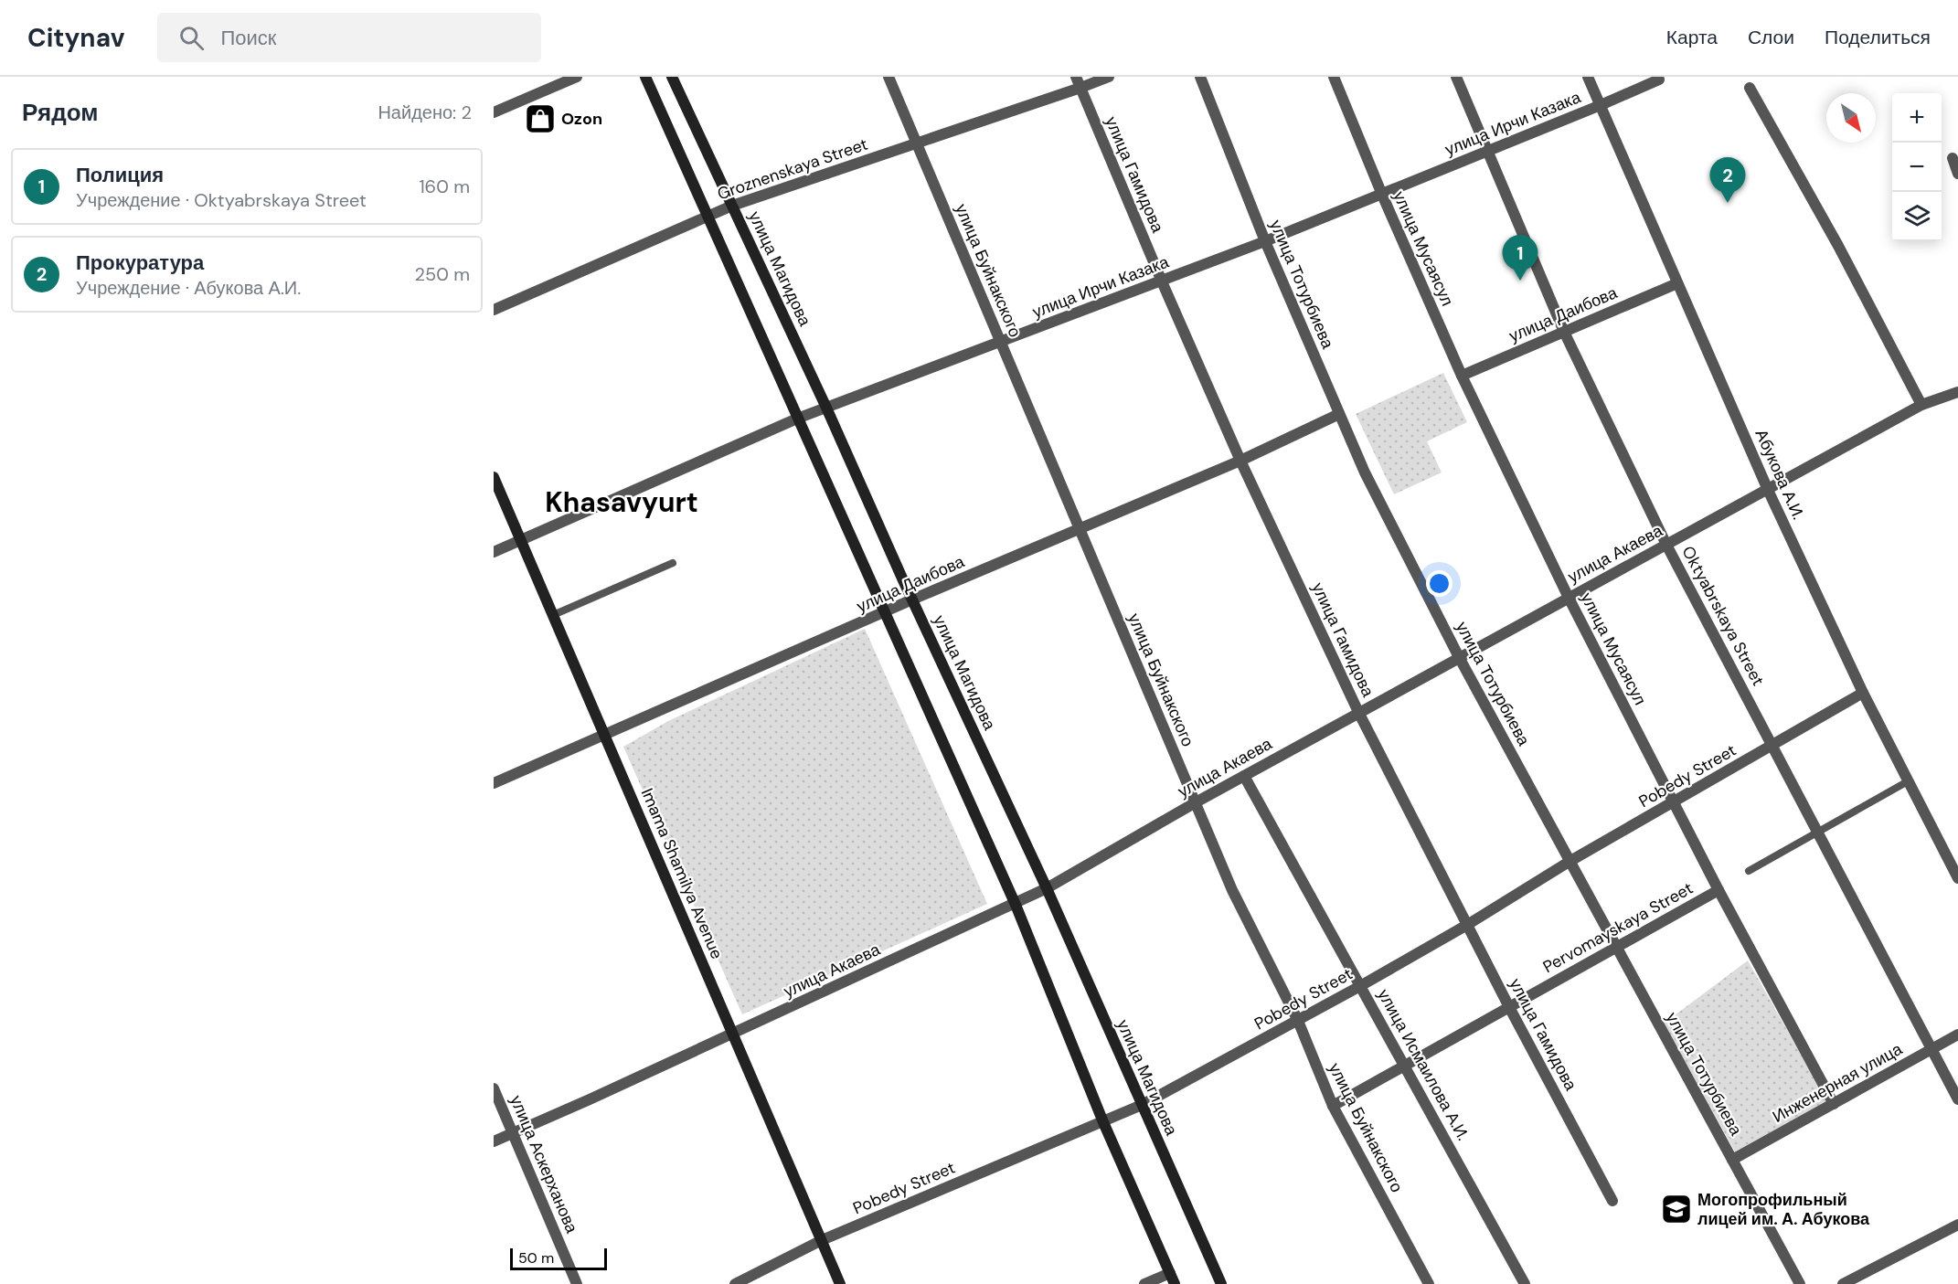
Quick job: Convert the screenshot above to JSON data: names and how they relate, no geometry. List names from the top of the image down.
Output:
{
  "streets": {
    "main road": ["улица Магидова", "Imama Shamilya Avenue"],
    "street": [
      "улица Ирчи Казака",
      "Groznenskaya Street",
      "улица Гамидова",
      "улица Мусаясул",
      "улица Буйнакского",
      "улица Тотурбиева",
      "улица Даибова",
      "Абукова А.И.",
      "улица Акаева",
      "Oktyabrskaya Street",
      "Pobedy Street",
      "Pervomayskaya Street",
      "улица Исмаилова А.И.",
      "Инженерная улица",
      "улица Аскерханова"
    ]
  },
  "crossings": [
    ["улица Ирчи Казака", "улица Гамидова"],
    ["улица Ирчи Казака", "улица Мусаясул"],
    ["улица Ирчи Казака", "улица Магидова"],
    ["улица Ирчи Казака", "улица Буйнакского"],
    ["улица Ирчи Казака", "улица Тотурбиева"],
    ["улица Ирчи Казака", "Абукова А.И."],
    ["улица Ирчи Казака", "Oktyabrskaya Street"],
    ["улица Ирчи Казака", "Imama Shamilya Avenue"],
    ["Groznenskaya Street", "улица Гамидова"],
    ["Groznenskaya Street", "улица Магидова"],
    ["Groznenskaya Street", "улица Буйнакского"],
    ["улица Гамидова", "улица Даибова"],
    ["улица Гамидова", "улица Акаева"],
    ["улица Гамидова", "Pobedy Street"],
    ["улица Гамидова", "Pervomayskaya Street"],
    ["улица Мусаясул", "улица Даибова"],
    ["улица Мусаясул", "улица Акаева"],
    ["улица Мусаясул", "Pobedy Street"],
    ["улица Мусаясул", "Pervomayskaya Street"],
    ["улица Мусаясул", "Инженерная улица"],
    ["улица Магидова", "улица Даибова"],
    ["улица Магидова", "улица Акаева"],
    ["улица Магидова", "Pobedy Street"],
    ["улица Буйнакского", "улица Даибова"],
    ["улица Буйнакского", "улица Акаева"],
    ["улица Буйнакского", "Pobedy Street"],
    ["улица Буйнакского", "Pervomayskaya Street"],
    ["улица Тотурбиева", "улица Даибова"],
    ["улица Тотурбиева", "улица Акаева"],
    ["улица Тотурбиева", "Pobedy Street"],
    ["улица Тотурбиева", "Pervomayskaya Street"],
    ["улица Тотурбиева", "Инженерная улица"],
    ["улица Даибова", "Абукова А.И."],
    ["улица Даибова", "Oktyabrskaya Street"],
    ["улица Даибова", "Imama Shamilya Avenue"],
    ["Абукова А.И.", "улица Акаева"],
    ["Абукова А.И.", "Pobedy Street"],
    ["улица Акаева", "Oktyabrskaya Street"],
    ["улица Акаева", "Imama Shamilya Avenue"],
    ["улица Акаева", "улица Исмаилова А.И."],
    ["улица Акаева", "улица Аскерханова"],
    ["Oktyabrskaya Street", "Pobedy Street"],
    ["Oktyabrskaya Street", "Инженерная улица"],
    ["Pobedy Street", "Imama Shamilya Avenue"],
    ["Pobedy Street", "улица Исмаилова А.И."],
    ["Pervomayskaya Street", "улица Исмаилова А.И."]
  ],
  "districts": ["Khasavyurt"],
  "places": {
    "shop": ["Ozon"],
    "school or university": ["Могопрофильный лицей им. А. Абукова"]
  },
  "scale_bar": "50 m",
  "north": "bottom right",
  "page": {
    "header": "Citynav",
    "search": "Поиск",
    "nav": ["Карта", "Слои", "Поделиться"],
    "heading": ["Рядом", "Найдено: 2"],
    "map_buttons": ["+", "−"],
    "list": [
      {
        "mark": "1",
        "name": "Полиция",
        "note": "Учреждение · Oktyabrskaya Street",
        "value": "160 m"
      },
      {
        "mark": "2",
        "name": "Прокуратура",
        "note": "Учреждение · Абукова А.И.",
        "value": "250 m"
      }
    ],
    "pins": ["2", "1"],
    "scale": "50 m"
  }
}
